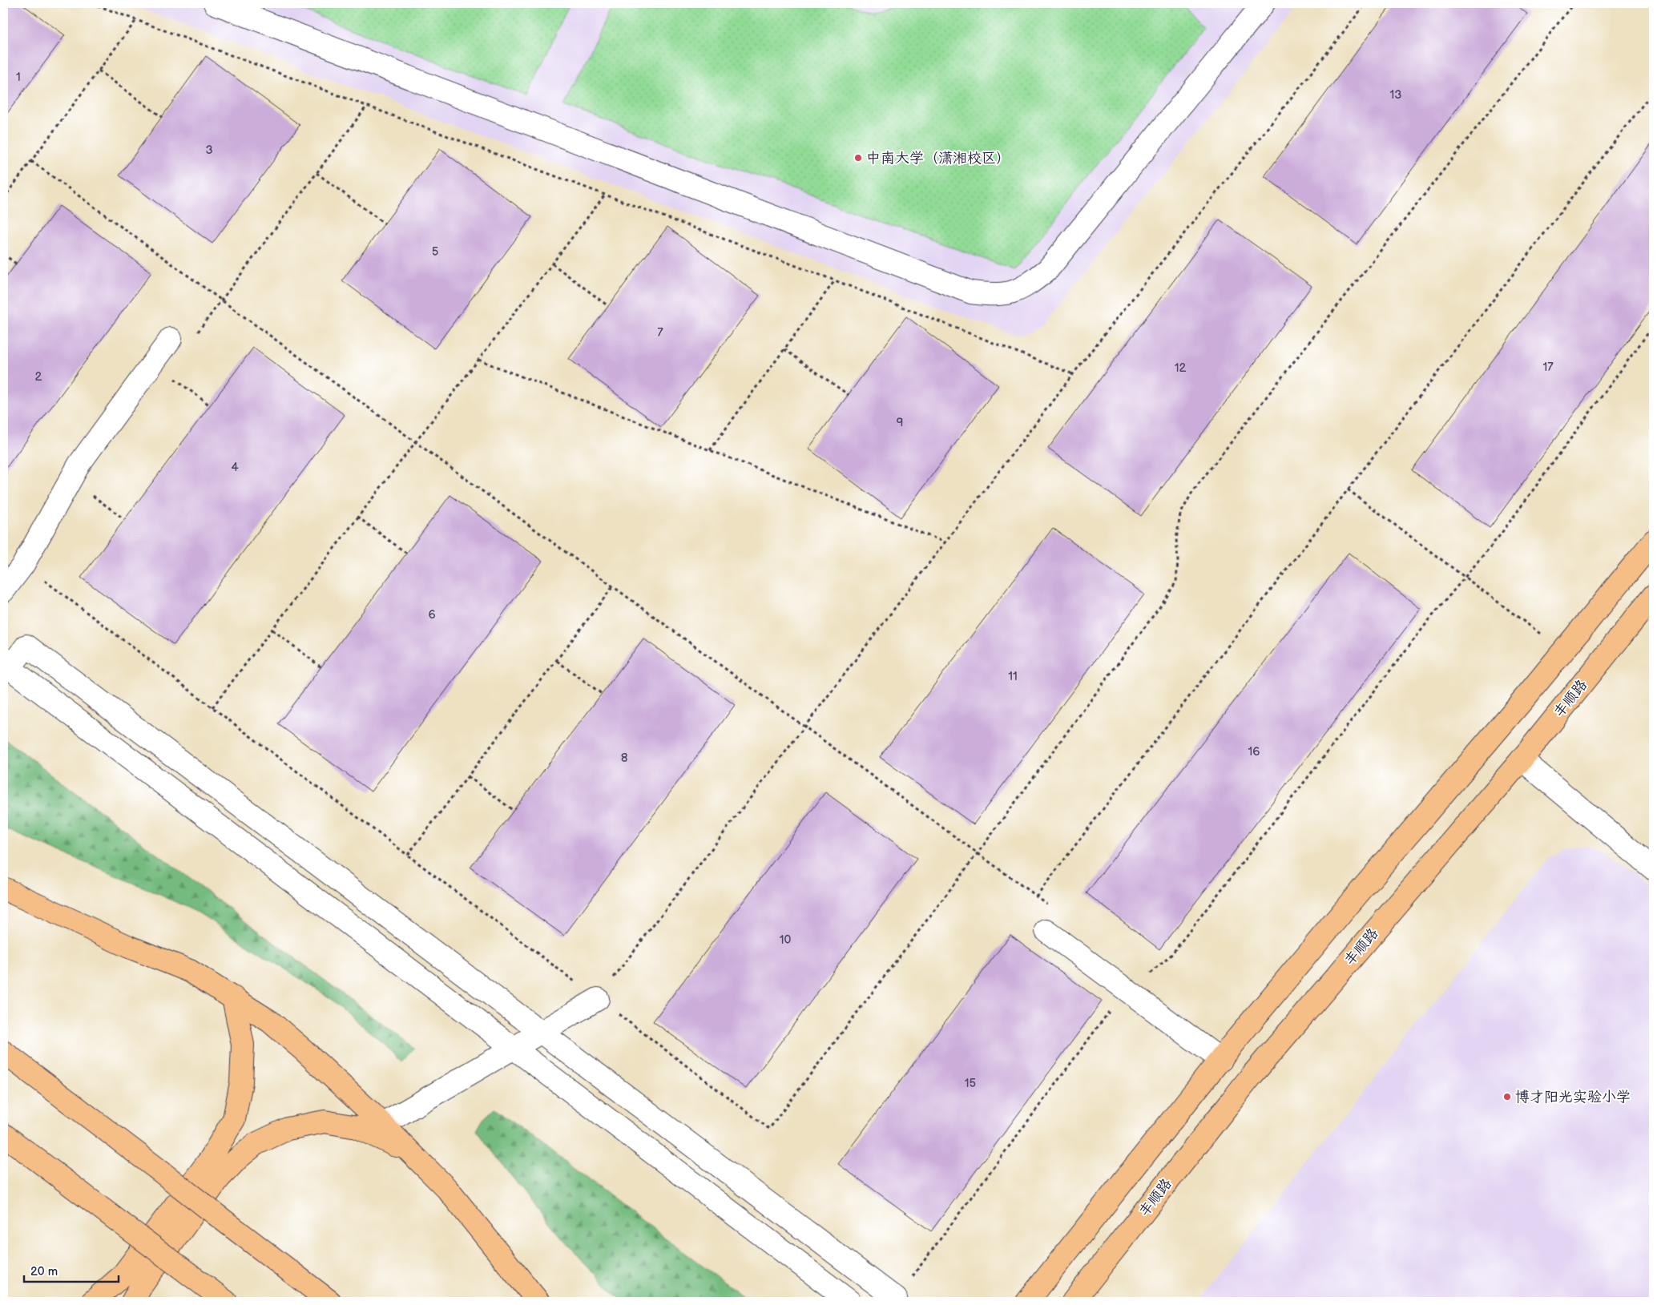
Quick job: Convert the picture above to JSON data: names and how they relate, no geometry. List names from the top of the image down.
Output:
{
  "streets": {
    "main road": ["丰顺路"]
  },
  "places": ["中南大学（潇湘校区）", "博才阳光实验小学"],
  "house_numbers": [
    "1",
    "13",
    "3",
    "5",
    "7",
    "17",
    "12",
    "2",
    "9",
    "4",
    "6",
    "11",
    "16",
    "8",
    "10",
    "15"
  ],
  "scale_bar": "20 m"
}
